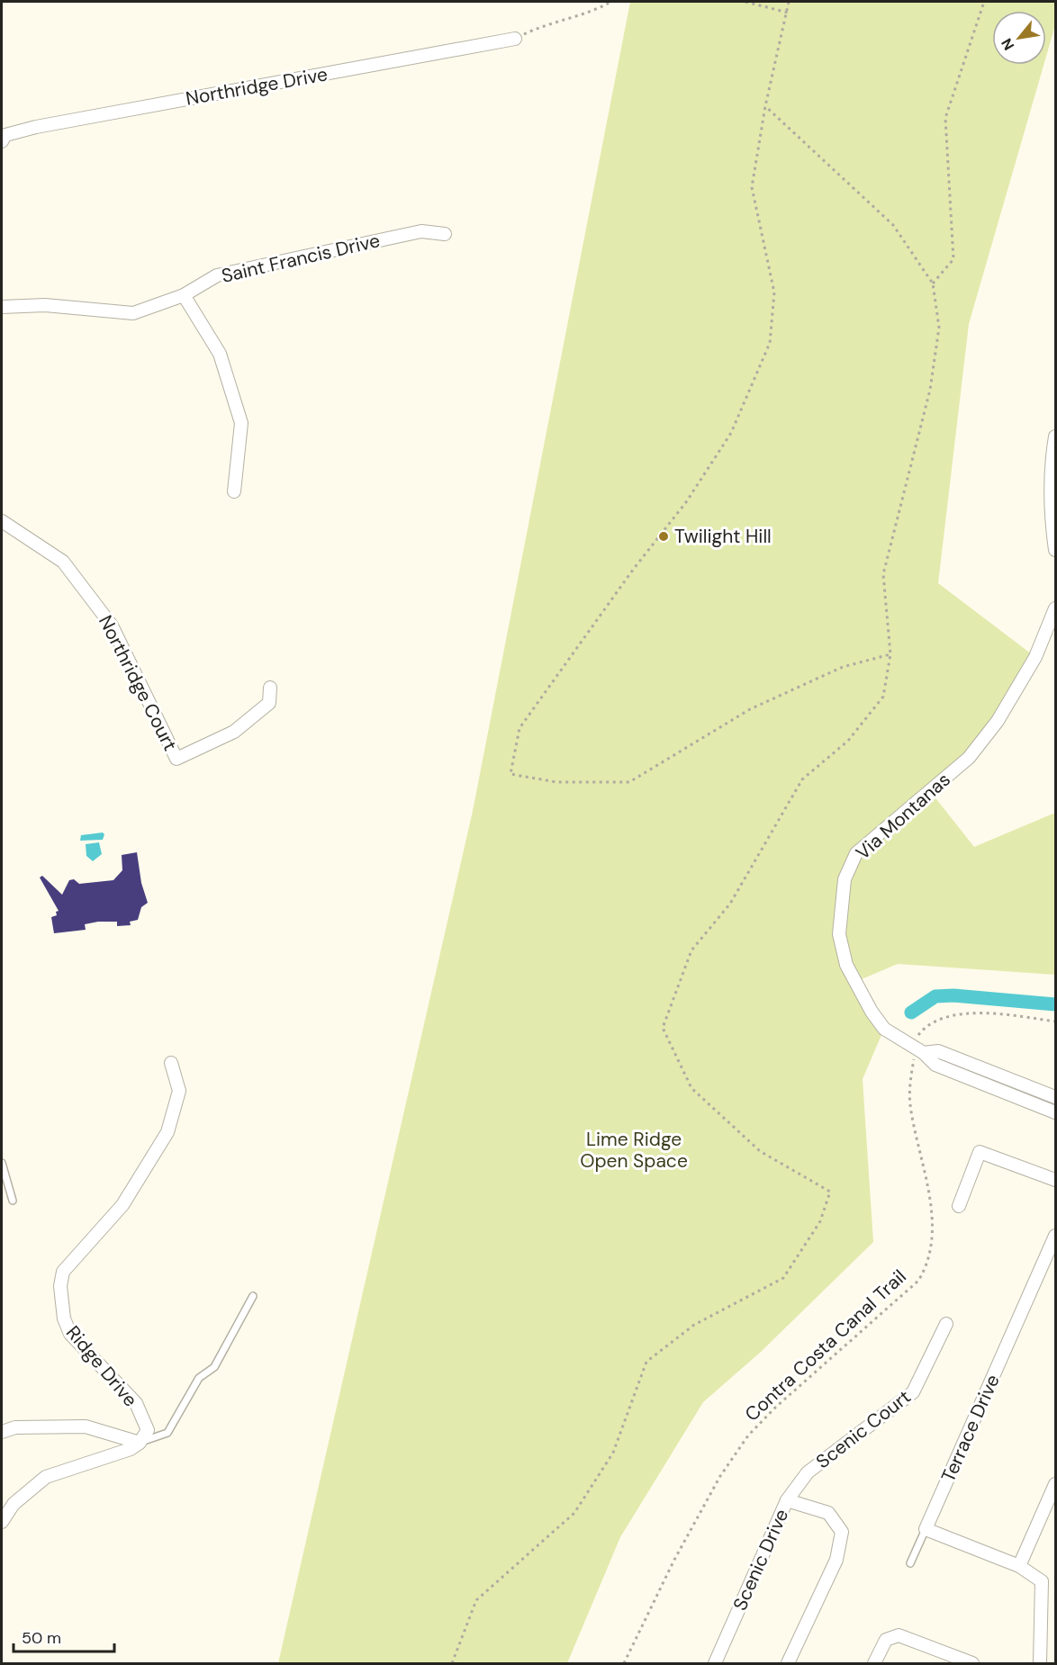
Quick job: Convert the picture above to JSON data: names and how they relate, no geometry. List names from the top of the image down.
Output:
{
  "streets": {
    "street": [
      "Northridge Drive",
      "Saint Francis Drive",
      "Northridge Court",
      "Via Montanas",
      "Ridge Drive",
      "Terrace Drive",
      "Scenic Court",
      "Scenic Drive"
    ],
    "path": ["Contra Costa Canal Trail"]
  },
  "crossings": [
    ["Via Montanas", "Contra Costa Canal Trail"],
    ["Scenic Court", "Scenic Drive"]
  ],
  "parks": ["Lime Ridge Open Space"],
  "places": ["Twilight Hill"],
  "scale_bar": "50 m",
  "north": "bottom left"
}
